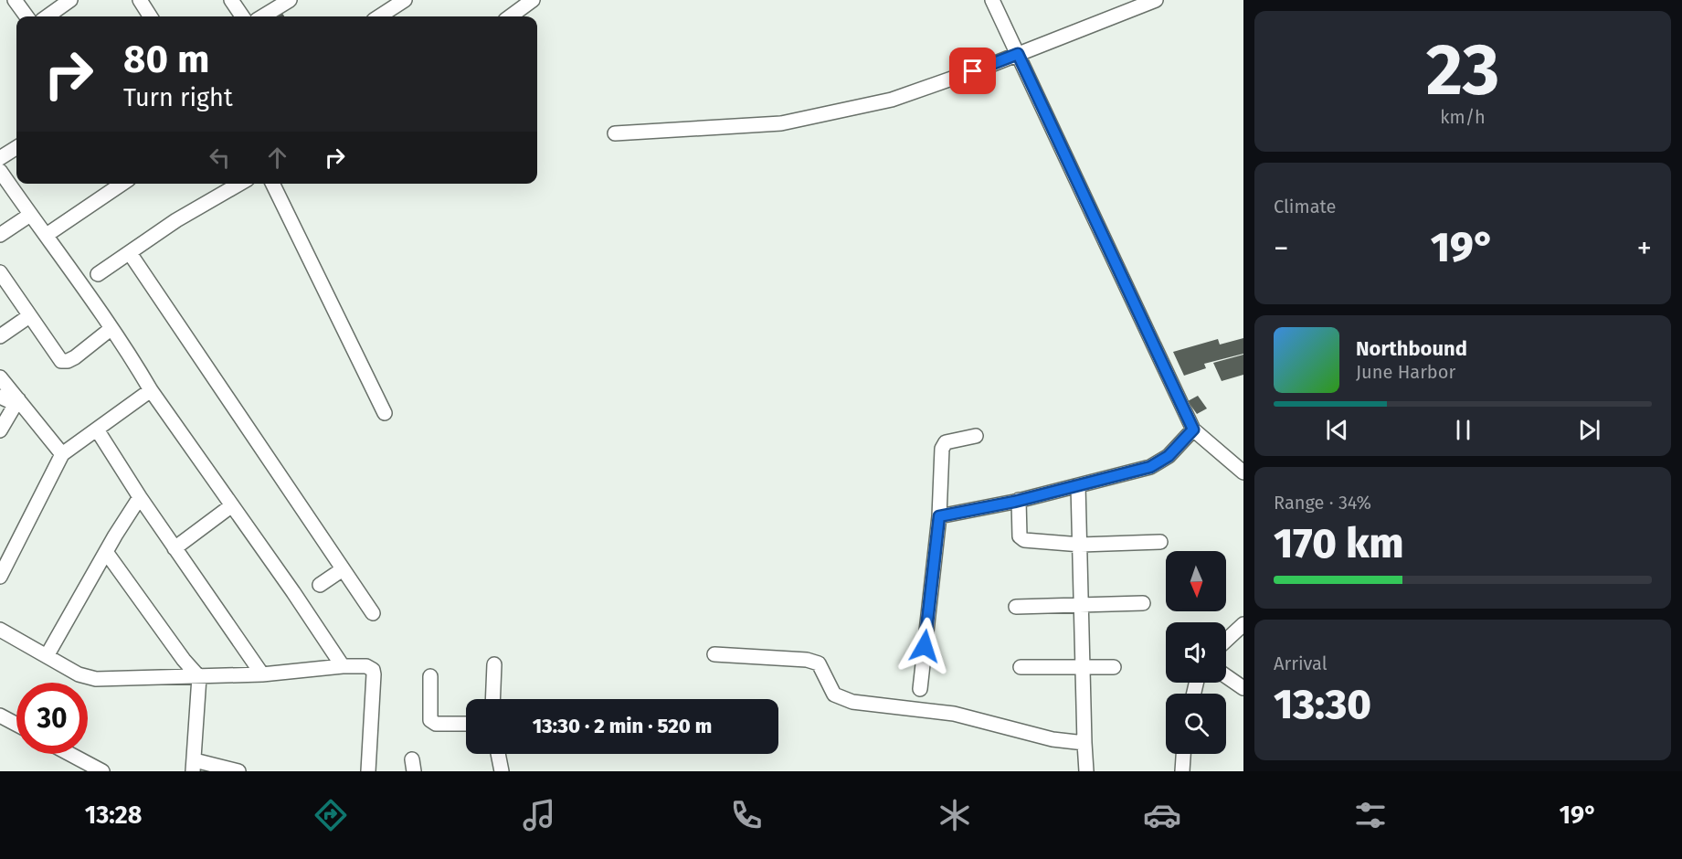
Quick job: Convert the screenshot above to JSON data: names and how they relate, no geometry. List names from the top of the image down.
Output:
{
  "north": "bottom",
  "page": {
    "tile": [
      ["23", "km/h"],
      "Climate",
      ["Range · 34%", "170 km"],
      ["Arrival", "13:30"]
    ],
    "turn": ["80 m", "Turn right"],
    "heat": ["−", "19°", "+"],
    "song": ["Northbound", "June Harbor"],
    "limit": "30",
    "trip": "13:30 · 2 min · 520 m",
    "tabs": ["13:28", "19°"]
  }
}
